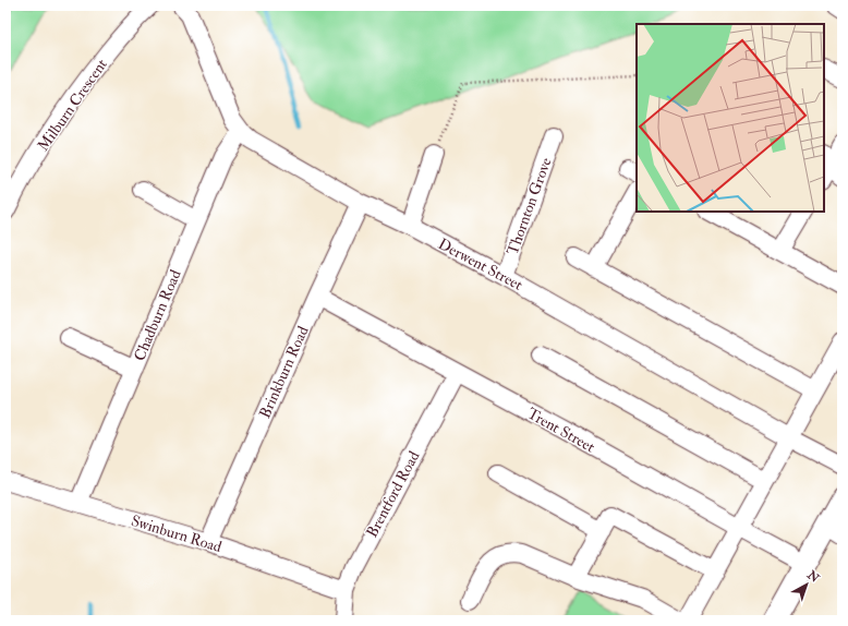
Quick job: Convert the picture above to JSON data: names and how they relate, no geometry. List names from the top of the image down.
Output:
{
  "streets": {
    "street": [
      "Milburn Crescent",
      "Thornton Grove",
      "Derwent Street",
      "Chadburn Road",
      "Brinkburn Road",
      "Trent Street",
      "Brentford Road",
      "Swinburn Road"
    ]
  },
  "crossings": [
    ["Thornton Grove", "Derwent Street"],
    ["Derwent Street", "Chadburn Road"],
    ["Derwent Street", "Brinkburn Road"],
    ["Chadburn Road", "Swinburn Road"],
    ["Brinkburn Road", "Trent Street"],
    ["Brinkburn Road", "Swinburn Road"],
    ["Trent Street", "Brentford Road"],
    ["Brentford Road", "Swinburn Road"]
  ],
  "north": "top right"
}
